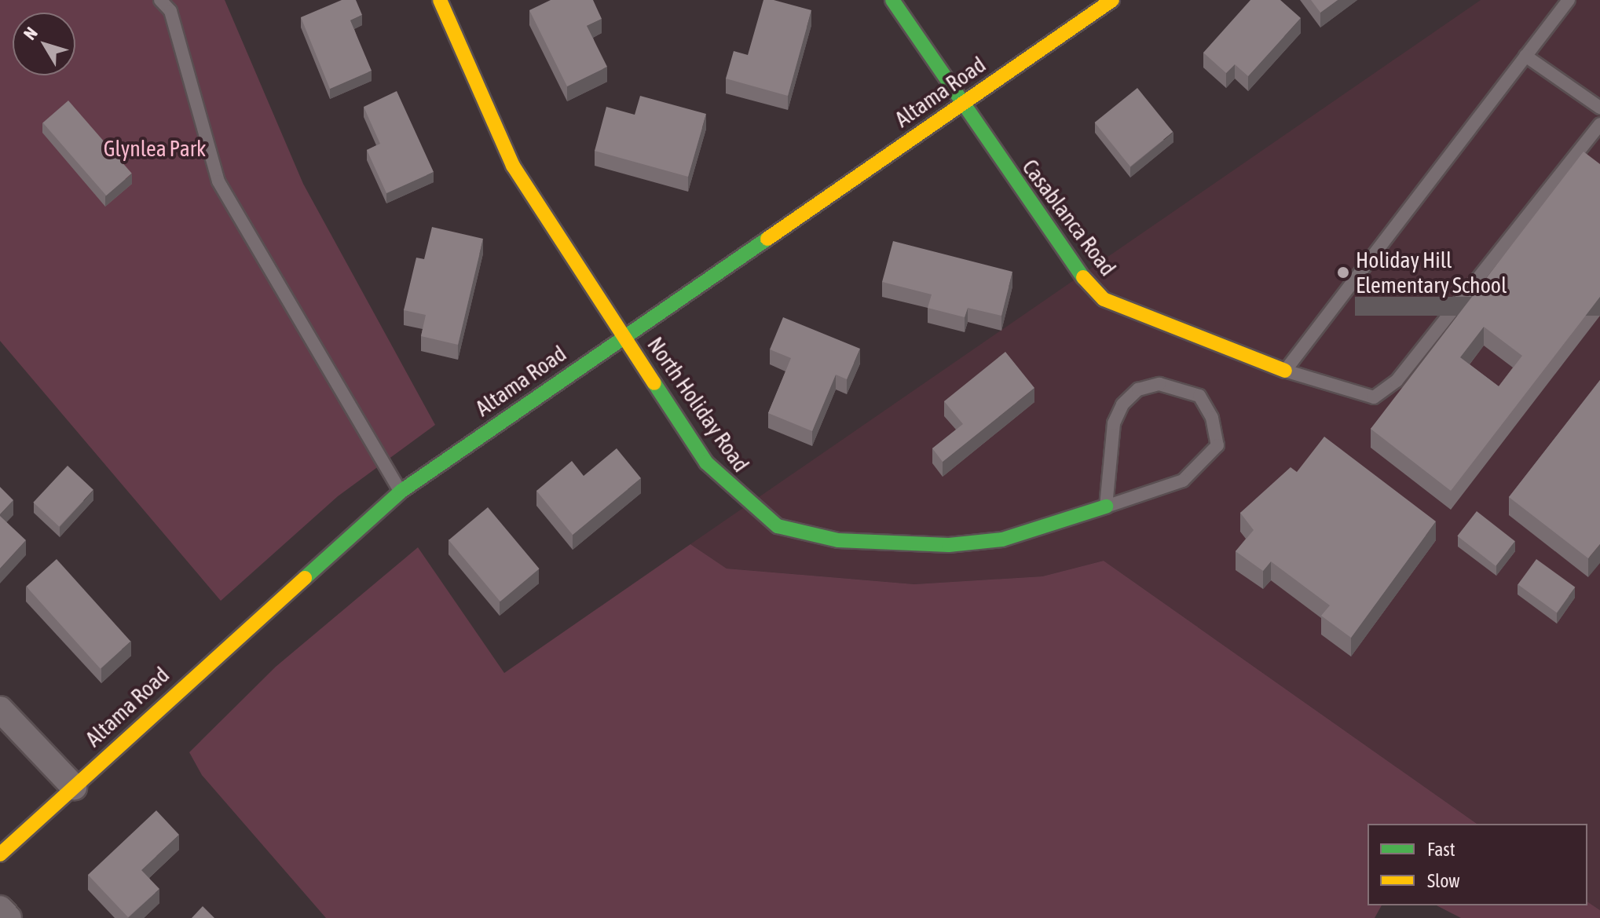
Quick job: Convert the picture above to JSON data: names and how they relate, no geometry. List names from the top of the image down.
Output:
{
  "streets": {
    "street": ["Altama Road", "Casablanca Road", "North Holiday Road"]
  },
  "crossings": [
    ["Altama Road", "Casablanca Road"],
    ["Altama Road", "North Holiday Road"]
  ],
  "parks": ["Glynlea Park"],
  "places": ["Holiday Hill Elementary School"],
  "legend": ["Fast", "Slow"],
  "north": "top left"
}
